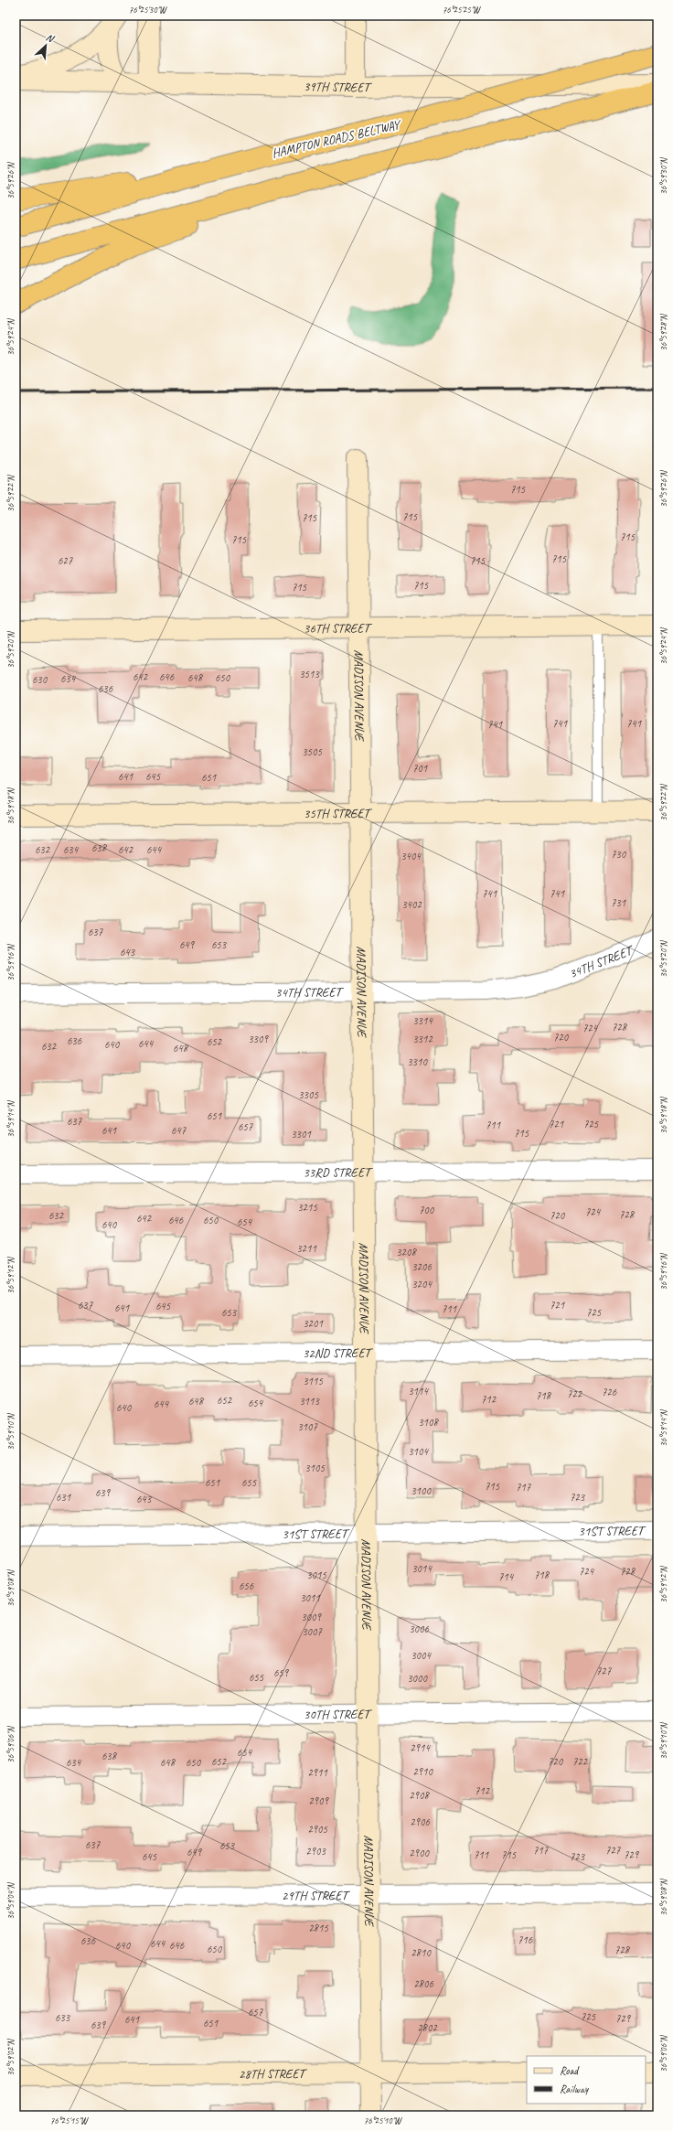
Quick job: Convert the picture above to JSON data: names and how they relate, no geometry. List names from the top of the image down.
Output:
{
  "streets": {
    "highway": ["HAMPTON ROADS BELTWAY"],
    "street": [
      "39TH STREET",
      "36TH STREET",
      "MADISON AVENUE",
      "35TH STREET",
      "34TH STREET",
      "33RD STREET",
      "32ND STREET",
      "31ST STREET",
      "30TH STREET",
      "29TH STREET",
      "28TH STREET"
    ]
  },
  "crossings": [
    ["36TH STREET", "MADISON AVENUE"],
    ["MADISON AVENUE", "35TH STREET"],
    ["MADISON AVENUE", "34TH STREET"],
    ["MADISON AVENUE", "33RD STREET"],
    ["MADISON AVENUE", "32ND STREET"],
    ["MADISON AVENUE", "31ST STREET"],
    ["MADISON AVENUE", "30TH STREET"],
    ["MADISON AVENUE", "29TH STREET"],
    ["MADISON AVENUE", "28TH STREET"]
  ],
  "house_numbers": [
    "715",
    "715",
    "715",
    "715",
    "715",
    "715",
    "627",
    "715",
    "715",
    "715",
    "3513",
    "642",
    "646",
    "648",
    "650",
    "634",
    "630",
    "636",
    "741",
    "741",
    "741",
    "3505",
    "701",
    "641",
    "645",
    "651",
    "638",
    "632",
    "634",
    "642",
    "644",
    "730",
    "3404",
    "741",
    "741",
    "731",
    "3402",
    "637",
    "649",
    "653",
    "643",
    "3314",
    "728",
    "724",
    "720",
    "3309",
    "3312",
    "636",
    "652",
    "644",
    "640",
    "632",
    "648",
    "3310",
    "3305",
    "651",
    "637",
    "721",
    "725",
    "711",
    "657",
    "641",
    "647",
    "715",
    "3301",
    "3215",
    "700",
    "724",
    "728",
    "632",
    "720",
    "642",
    "646",
    "650",
    "654",
    "640",
    "3211",
    "3208",
    "3206",
    "3204",
    "637",
    "721",
    "645",
    "641",
    "711",
    "653",
    "725",
    "3201",
    "3115",
    "3114",
    "726",
    "722",
    "718",
    "712",
    "652",
    "648",
    "3113",
    "654",
    "644",
    "640",
    "3108",
    "3107",
    "3104",
    "3105",
    "651",
    "655",
    "715",
    "717",
    "3100",
    "639",
    "631",
    "723",
    "643",
    "3014",
    "724",
    "728",
    "3015",
    "718",
    "714",
    "656",
    "3011",
    "3009",
    "3006",
    "3007",
    "3004",
    "727",
    "659",
    "655",
    "3000",
    "2914",
    "654",
    "638",
    "652",
    "720",
    "722",
    "634",
    "648",
    "650",
    "2910",
    "2911",
    "712",
    "2908",
    "2909",
    "2906",
    "2905",
    "637",
    "653",
    "717",
    "727",
    "2903",
    "649",
    "2900",
    "711",
    "715",
    "729",
    "645",
    "723",
    "2815",
    "716",
    "636",
    "644",
    "640",
    "646",
    "650",
    "728",
    "2810",
    "2806",
    "657",
    "725",
    "633",
    "729",
    "641",
    "651",
    "639",
    "2802"
  ],
  "legend": ["Road", "Railway"],
  "north": "top right",
  "coordinates": [
    "76°25'30\"W",
    "76°25'25\"W",
    "36°59'30\"N",
    "36°59'26\"N",
    "36°59'28\"N",
    "36°59'24\"N",
    "36°59'22\"N",
    "36°59'20\"N",
    "36°59'18\"N",
    "36°59'16\"N",
    "36°59'14\"N",
    "36°59'12\"N",
    "36°59'10\"N",
    "36°59'08\"N",
    "36°59'06\"N",
    "36°59'04\"N",
    "36°59'02\"N",
    "76°25'15\"W",
    "76°25'10\"W"
  ]
}
